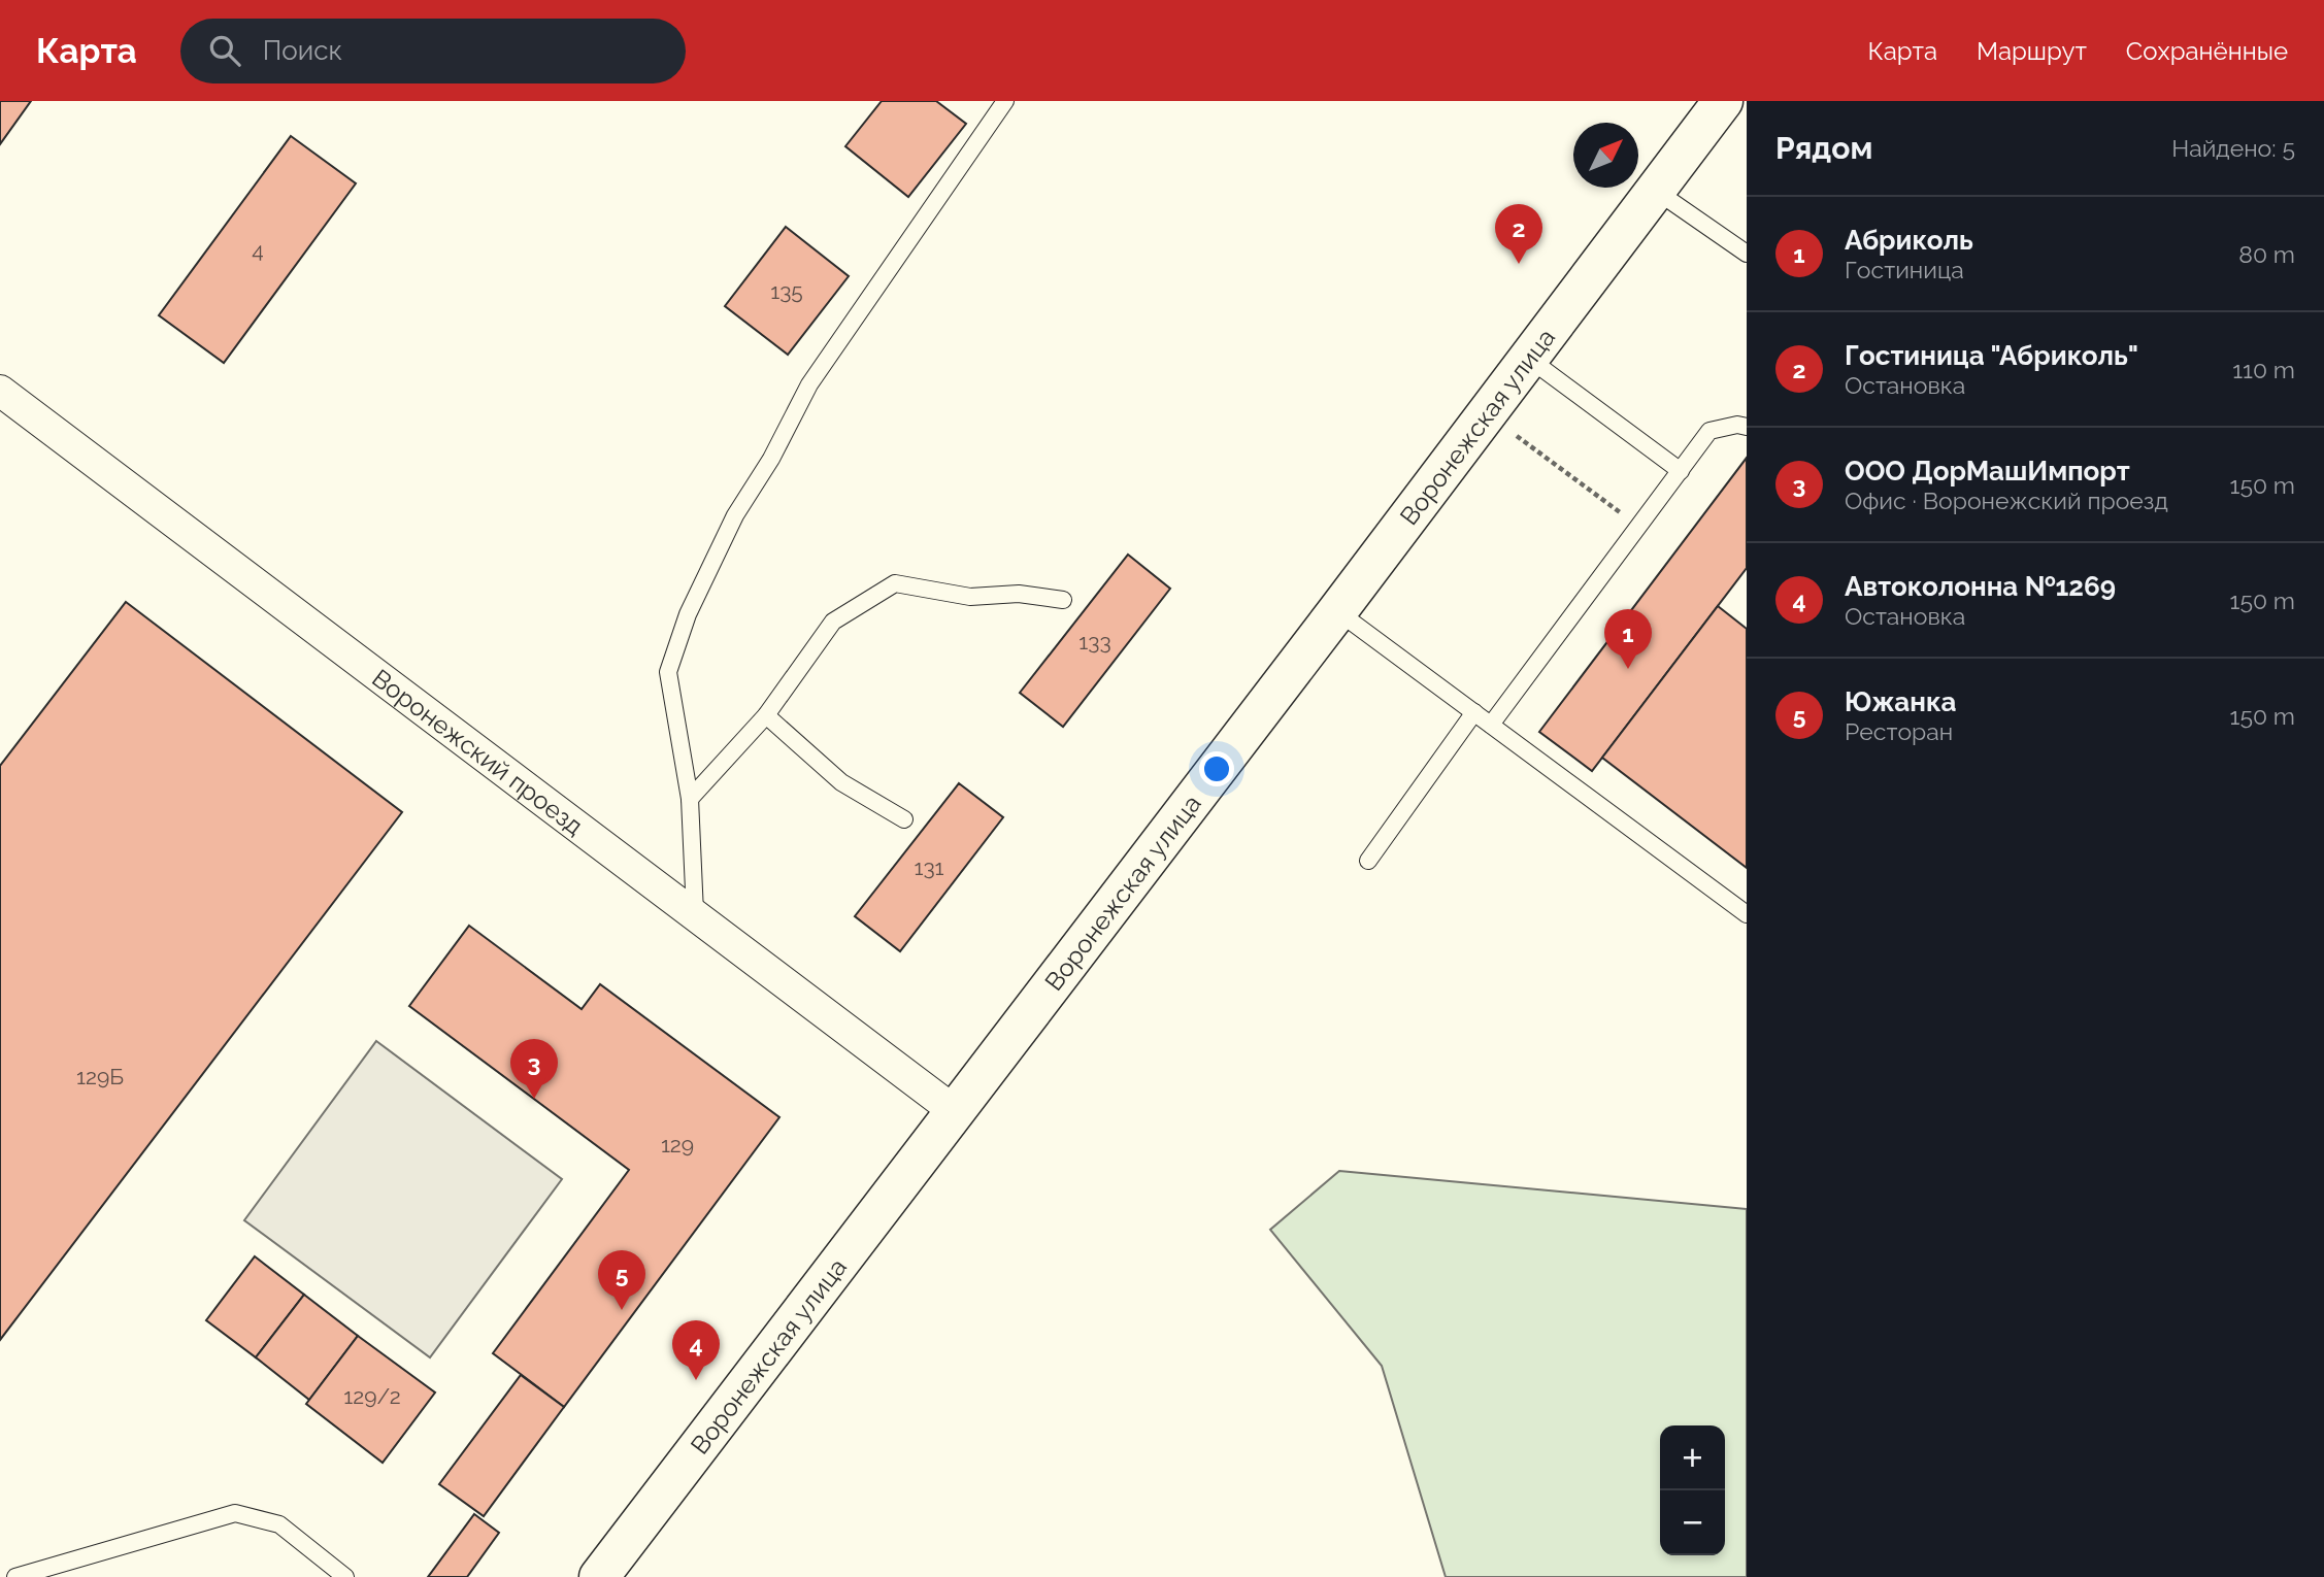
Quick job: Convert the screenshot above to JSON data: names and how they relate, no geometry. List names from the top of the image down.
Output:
{
  "streets": {
    "highway": ["Воронежская улица"],
    "street": ["Воронежский проезд"]
  },
  "crossings": [
    ["Воронежская улица", "Воронежский проезд"]
  ],
  "house_numbers": [
    "4",
    "135",
    "133",
    "131",
    "129Б",
    "129",
    "129/2"
  ],
  "north": "top right",
  "page": {
    "header": "Карта",
    "search": "Поиск",
    "nav": ["Карта", "Маршрут", "Сохранённые"],
    "heading": ["Рядом", "Найдено: 5"],
    "list": [
      {
        "mark": "1",
        "name": "Абриколь",
        "note": "Гостиница",
        "value": "80 m"
      },
      {
        "mark": "2",
        "name": "Гостиница \"Абриколь\"",
        "note": "Остановка",
        "value": "110 m"
      },
      {
        "mark": "3",
        "name": "ООО ДорМашИмпорт",
        "note": "Офис · Воронежский проезд",
        "value": "150 m"
      },
      {
        "mark": "4",
        "name": "Автоколонна №1269",
        "note": "Остановка",
        "value": "150 m"
      },
      {
        "mark": "5",
        "name": "Южанка",
        "note": "Ресторан",
        "value": "150 m"
      }
    ],
    "pins": [
      "2",
      "1",
      "3",
      "5",
      "4"
    ],
    "map_buttons": ["+", "−"]
  }
}
